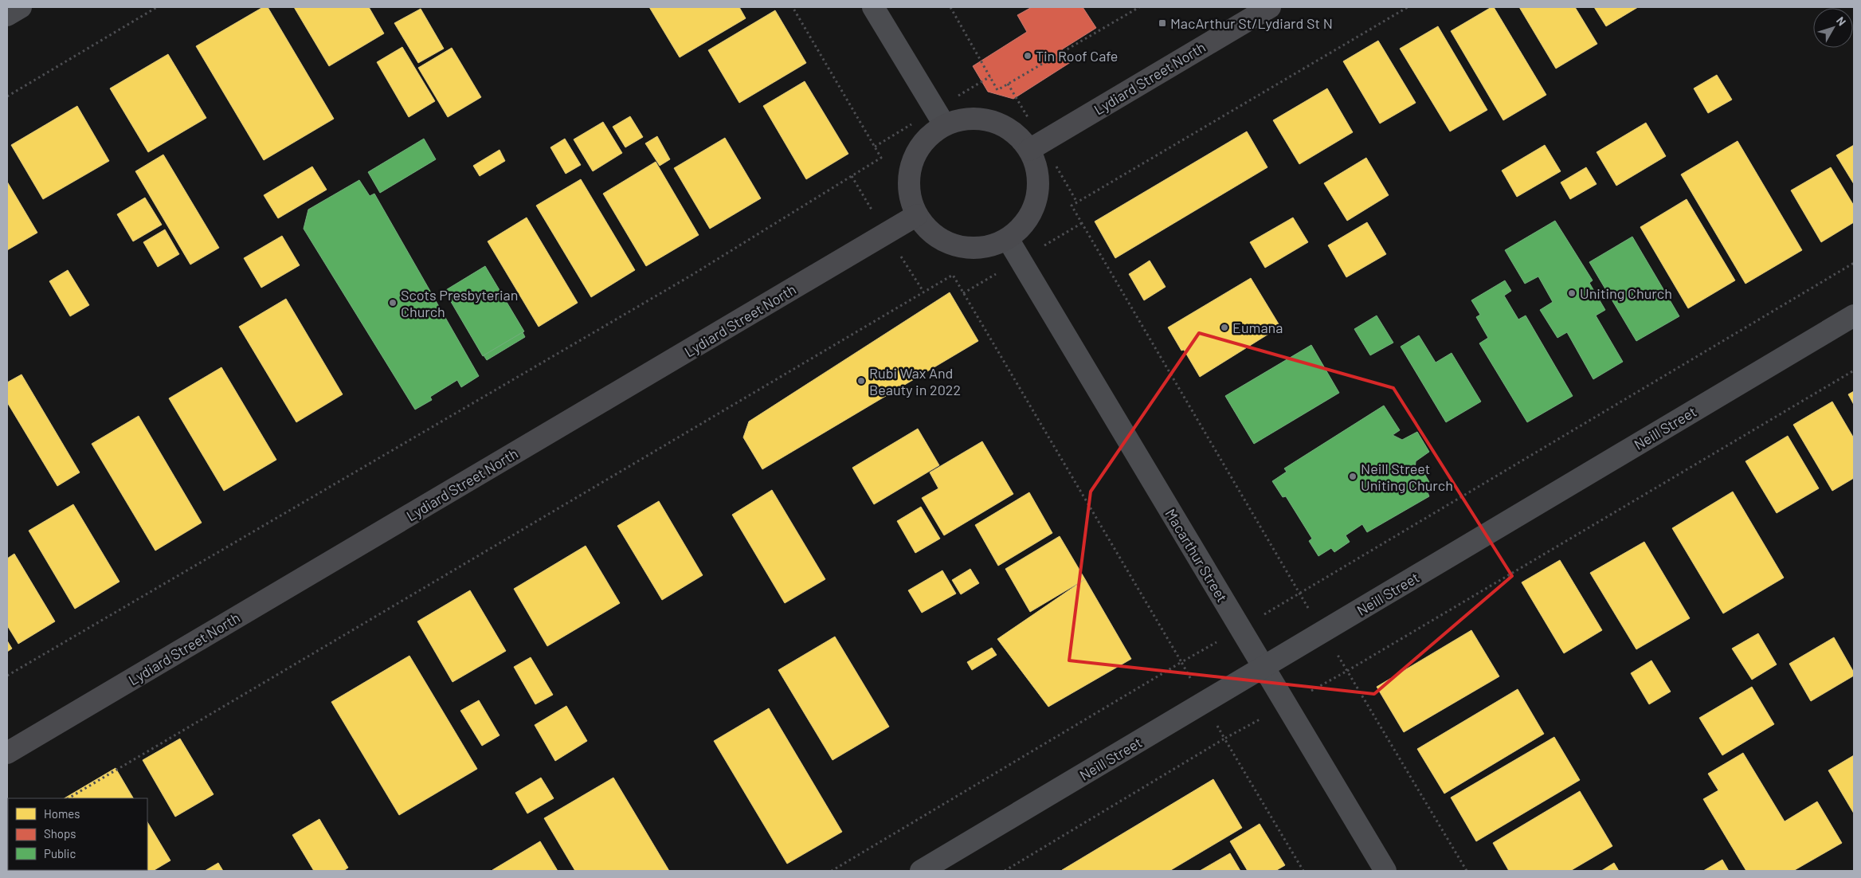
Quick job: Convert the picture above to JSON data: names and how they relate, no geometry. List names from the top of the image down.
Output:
{
  "streets": {
    "street": ["Lydiard Street North", "Neill Street", "Macarthur Street"]
  },
  "crossings": [
    ["Lydiard Street North", "Macarthur Street"],
    ["Neill Street", "Macarthur Street"]
  ],
  "places": {
    "transit": ["MacArthur St/Lydiard St N"],
    "other": [
      "Tin Roof Cafe",
      "Uniting Church",
      "Scots Presbyterian Church",
      "Eumana",
      "Rubi Wax And Beauty in 2022",
      "Neill Street Uniting Church"
    ]
  },
  "legend": ["Homes", "Shops", "Public"],
  "north": "top right"
}
